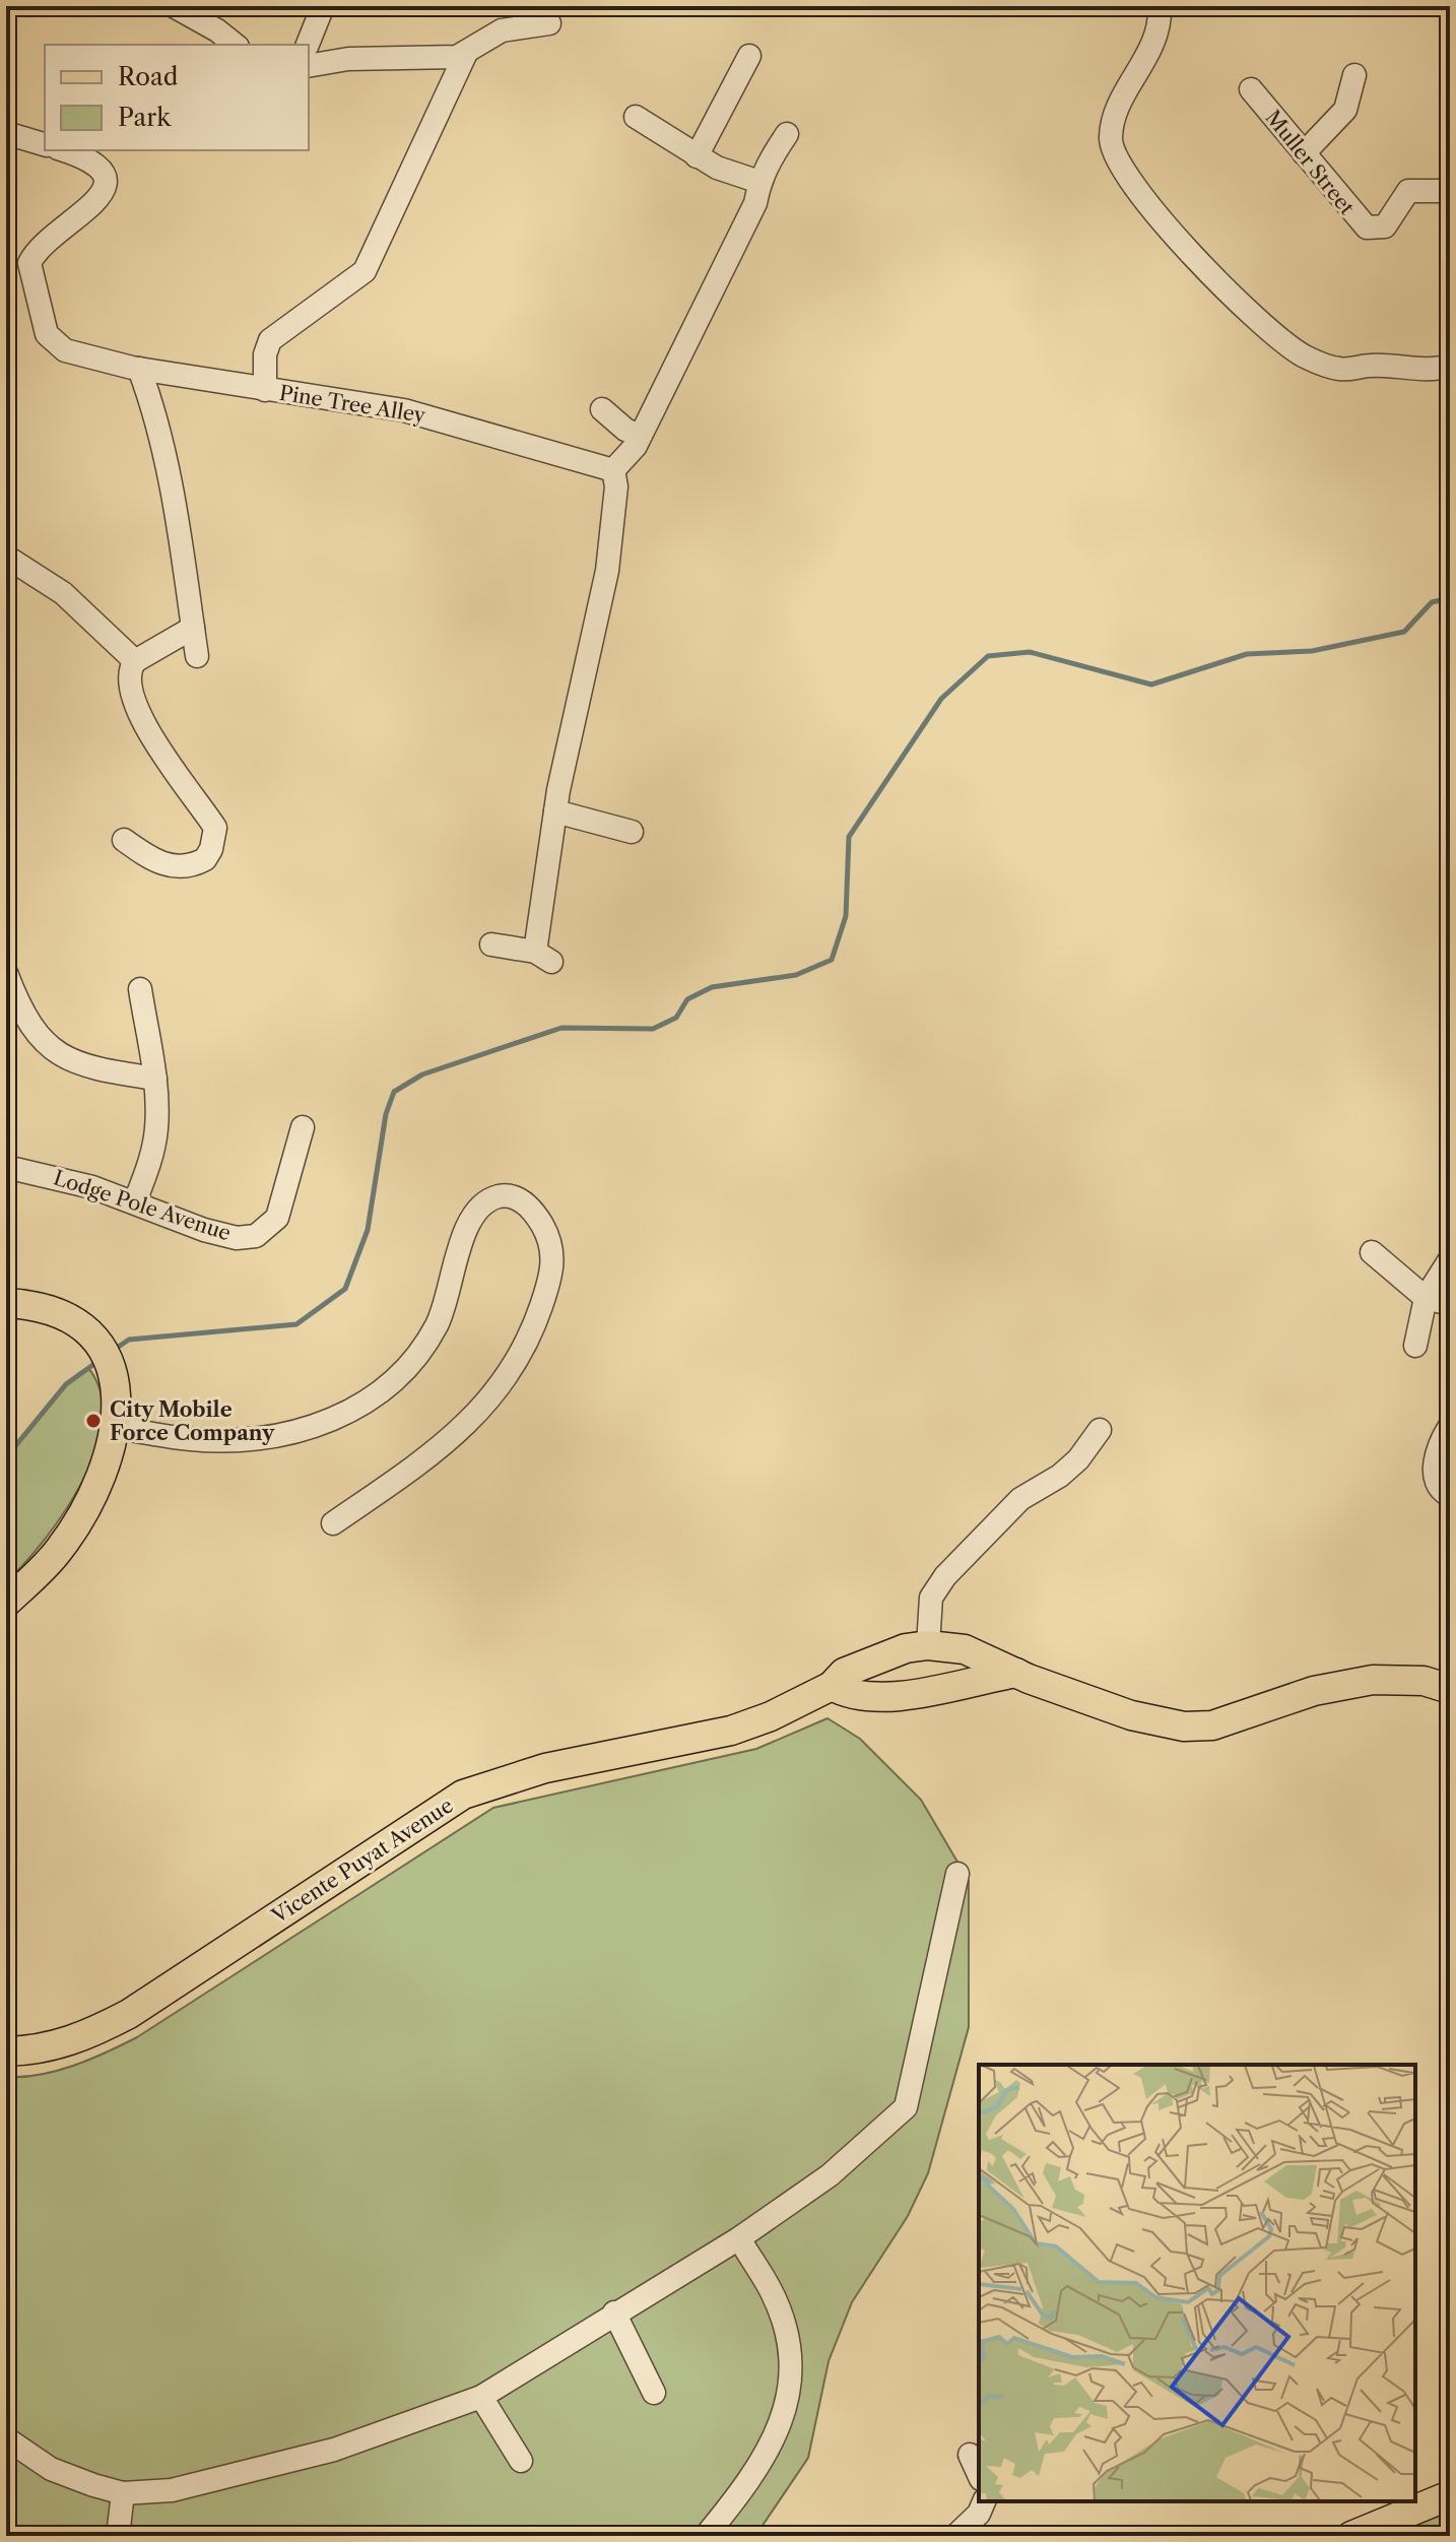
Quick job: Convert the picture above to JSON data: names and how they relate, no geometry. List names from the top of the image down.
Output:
{
  "streets": {
    "main road": ["Vicente Puyat Avenue"],
    "street": ["Muller Street", "Pine Tree Alley", "Lodge Pole Avenue"]
  },
  "places": ["City Mobile Force Company"],
  "legend": ["Road", "Park"]
}
